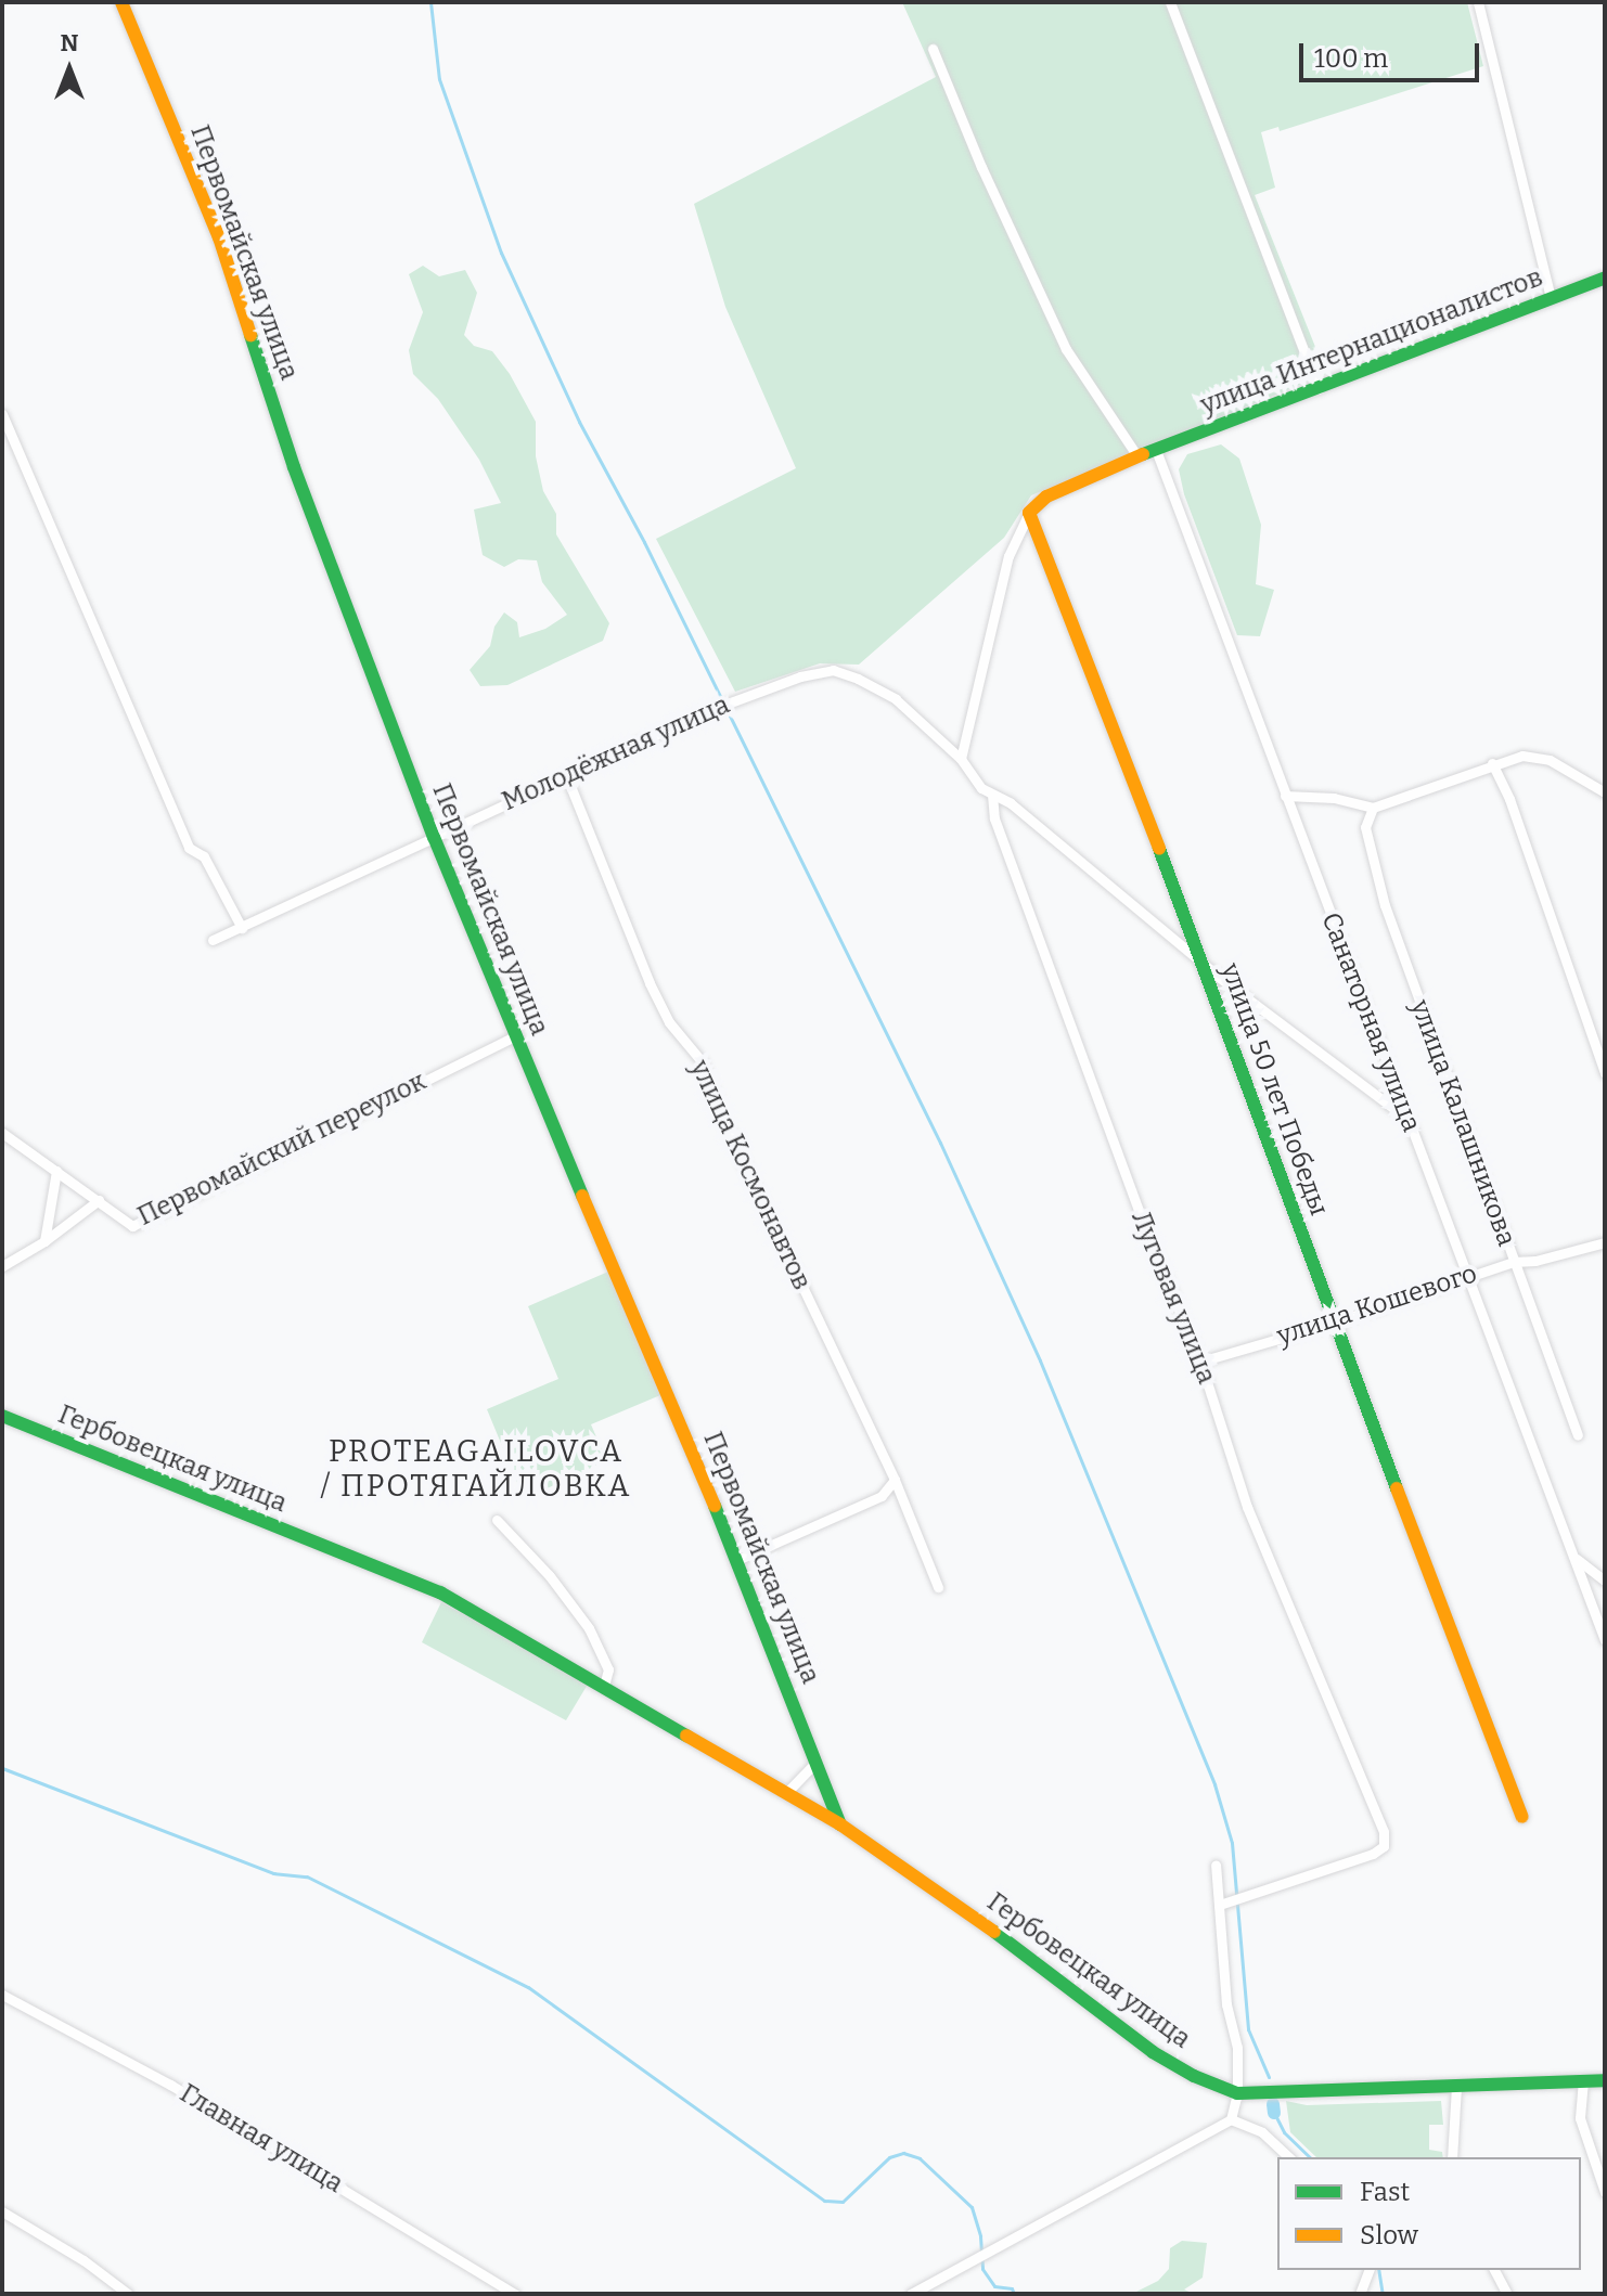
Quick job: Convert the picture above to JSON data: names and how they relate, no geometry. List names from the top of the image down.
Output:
{
  "streets": {
    "street": [
      "Первомайская улица",
      "улица Интернационалистов",
      "Молодёжная улица",
      "Санаторная улица",
      "улица 50 лет Победы",
      "улица Калашникова",
      "Первомайский переулок",
      "улица Космонавтов",
      "Луговая улица",
      "улица Кошевого",
      "Гербовецкая улица",
      "Главная улица"
    ]
  },
  "crossings": [
    ["Первомайская улица", "Молодёжная улица"],
    ["Первомайская улица", "Первомайский переулок"],
    ["Первомайская улица", "Гербовецкая улица"],
    ["улица Интернационалистов", "Санаторная улица"],
    ["Молодёжная улица", "Санаторная улица"],
    ["Молодёжная улица", "улица 50 лет Победы"],
    ["Молодёжная улица", "улица Космонавтов"],
    ["Молодёжная улица", "Луговая улица"],
    ["Санаторная улица", "улица Кошевого"],
    ["улица 50 лет Победы", "улица Кошевого"],
    ["улица Калашникова", "улица Кошевого"],
    ["Луговая улица", "улица Кошевого"]
  ],
  "districts": ["PROTEAGAILOVCA / ПРОТЯГАЙЛОВКА"],
  "legend": ["Fast", "Slow"],
  "scale_bar": "100 m",
  "north": "top"
}
